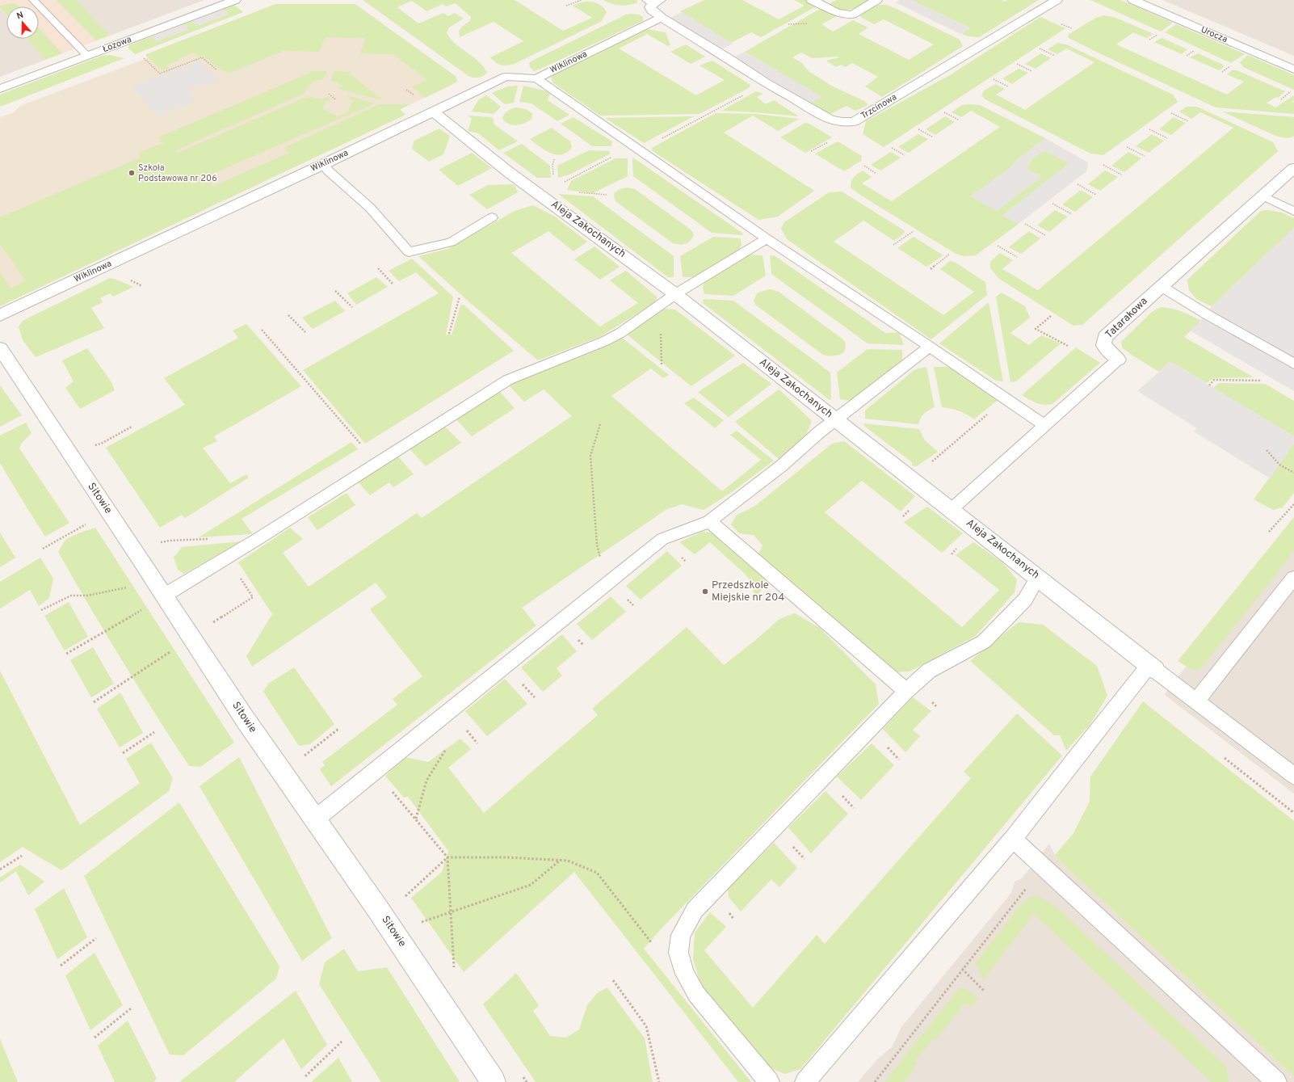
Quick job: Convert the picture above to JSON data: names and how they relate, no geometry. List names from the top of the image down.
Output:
{
  "streets": {
    "street": [
      "Urocza",
      "Łozowa",
      "Wiklinowa",
      "Trzcinowa",
      "Aleja Zakochanych",
      "Tatarakowa",
      "Sitowie"
    ]
  },
  "crossings": [
    ["Wiklinowa", "Trzcinowa"],
    ["Wiklinowa", "Aleja Zakochanych"],
    ["Aleja Zakochanych", "Tatarakowa"]
  ],
  "places": ["Szkoła Podstawowa nr 206", "Przedszkole Miejskie nr 204"],
  "north": "top"
}
